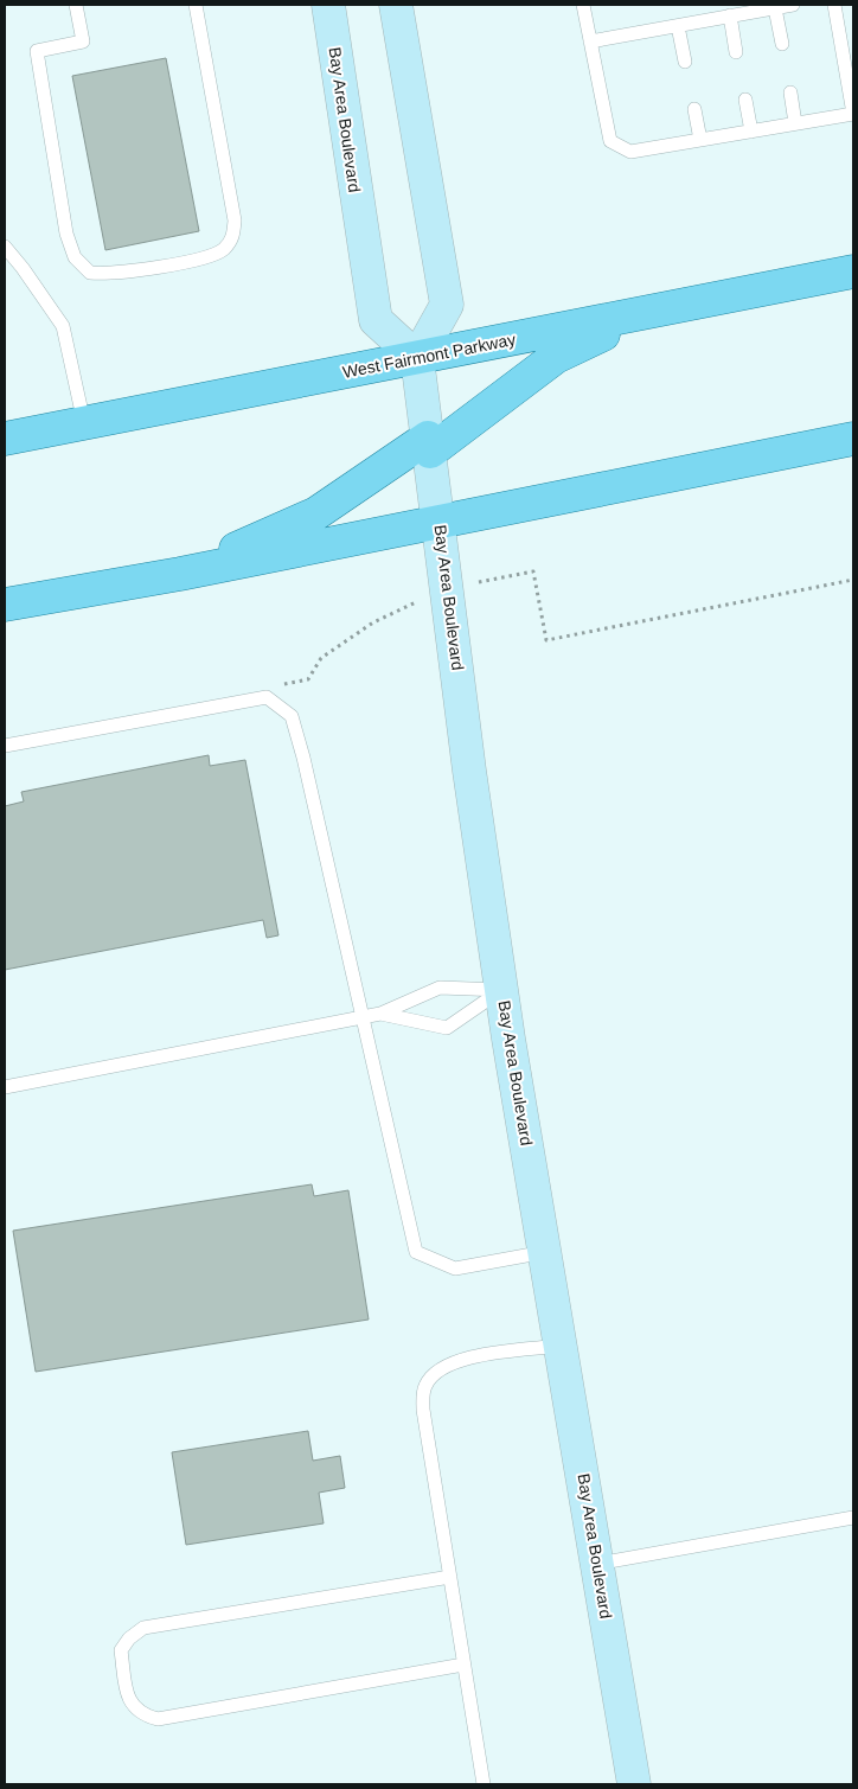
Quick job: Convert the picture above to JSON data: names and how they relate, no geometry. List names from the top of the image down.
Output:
{
  "streets": {
    "main road": ["Bay Area Boulevard", "West Fairmont Parkway"]
  },
  "crossings": [
    ["Bay Area Boulevard", "West Fairmont Parkway"]
  ]
}
